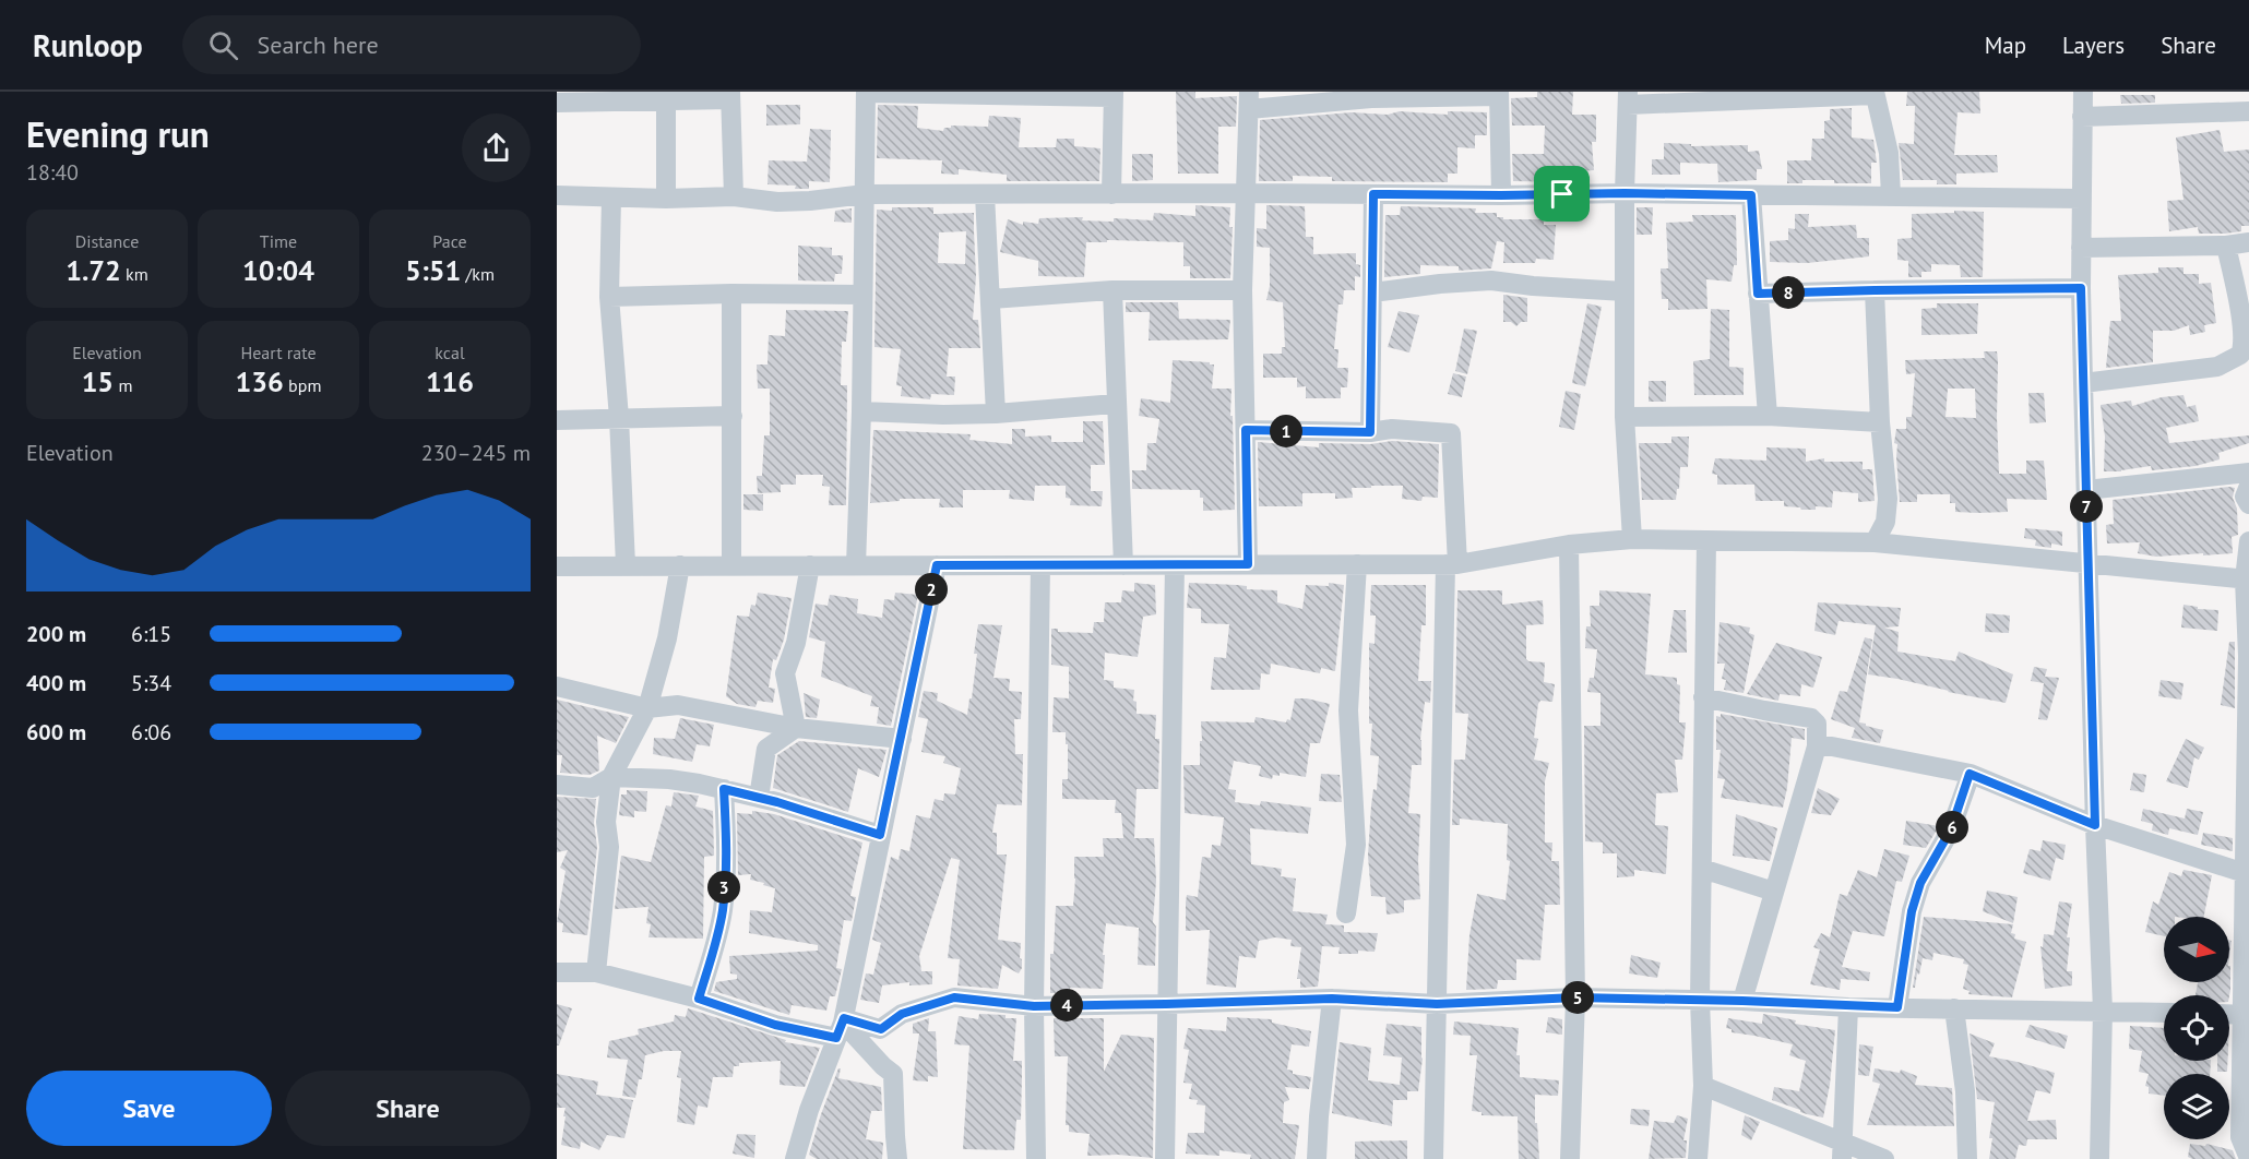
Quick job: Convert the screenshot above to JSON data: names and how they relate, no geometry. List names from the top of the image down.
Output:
{
  "north": "right",
  "page": {
    "header": "Runloop",
    "search": "Search here",
    "nav": ["Map", "Layers", "Share"],
    "heading": ["Evening run", "18:40"],
    "stats": [
      ["Distance", "1.72 km"],
      ["Time", "10:04"],
      ["Pace", "5:51 /km"],
      ["Elevation", "15 m"],
      ["Heart rate", "136 bpm"],
      ["kcal", "116"]
    ],
    "pins": [
      "8",
      "1",
      "7",
      "2",
      "6",
      "3",
      "5",
      "4"
    ],
    "chart": ["Elevation", "230–245 m"],
    "list": [
      {
        "name": "200 m",
        "note": "6:15"
      },
      {
        "name": "400 m",
        "note": "5:34"
      },
      {
        "name": "600 m",
        "note": "6:06"
      }
    ],
    "buttons": ["Save", "Share"]
  }
}
